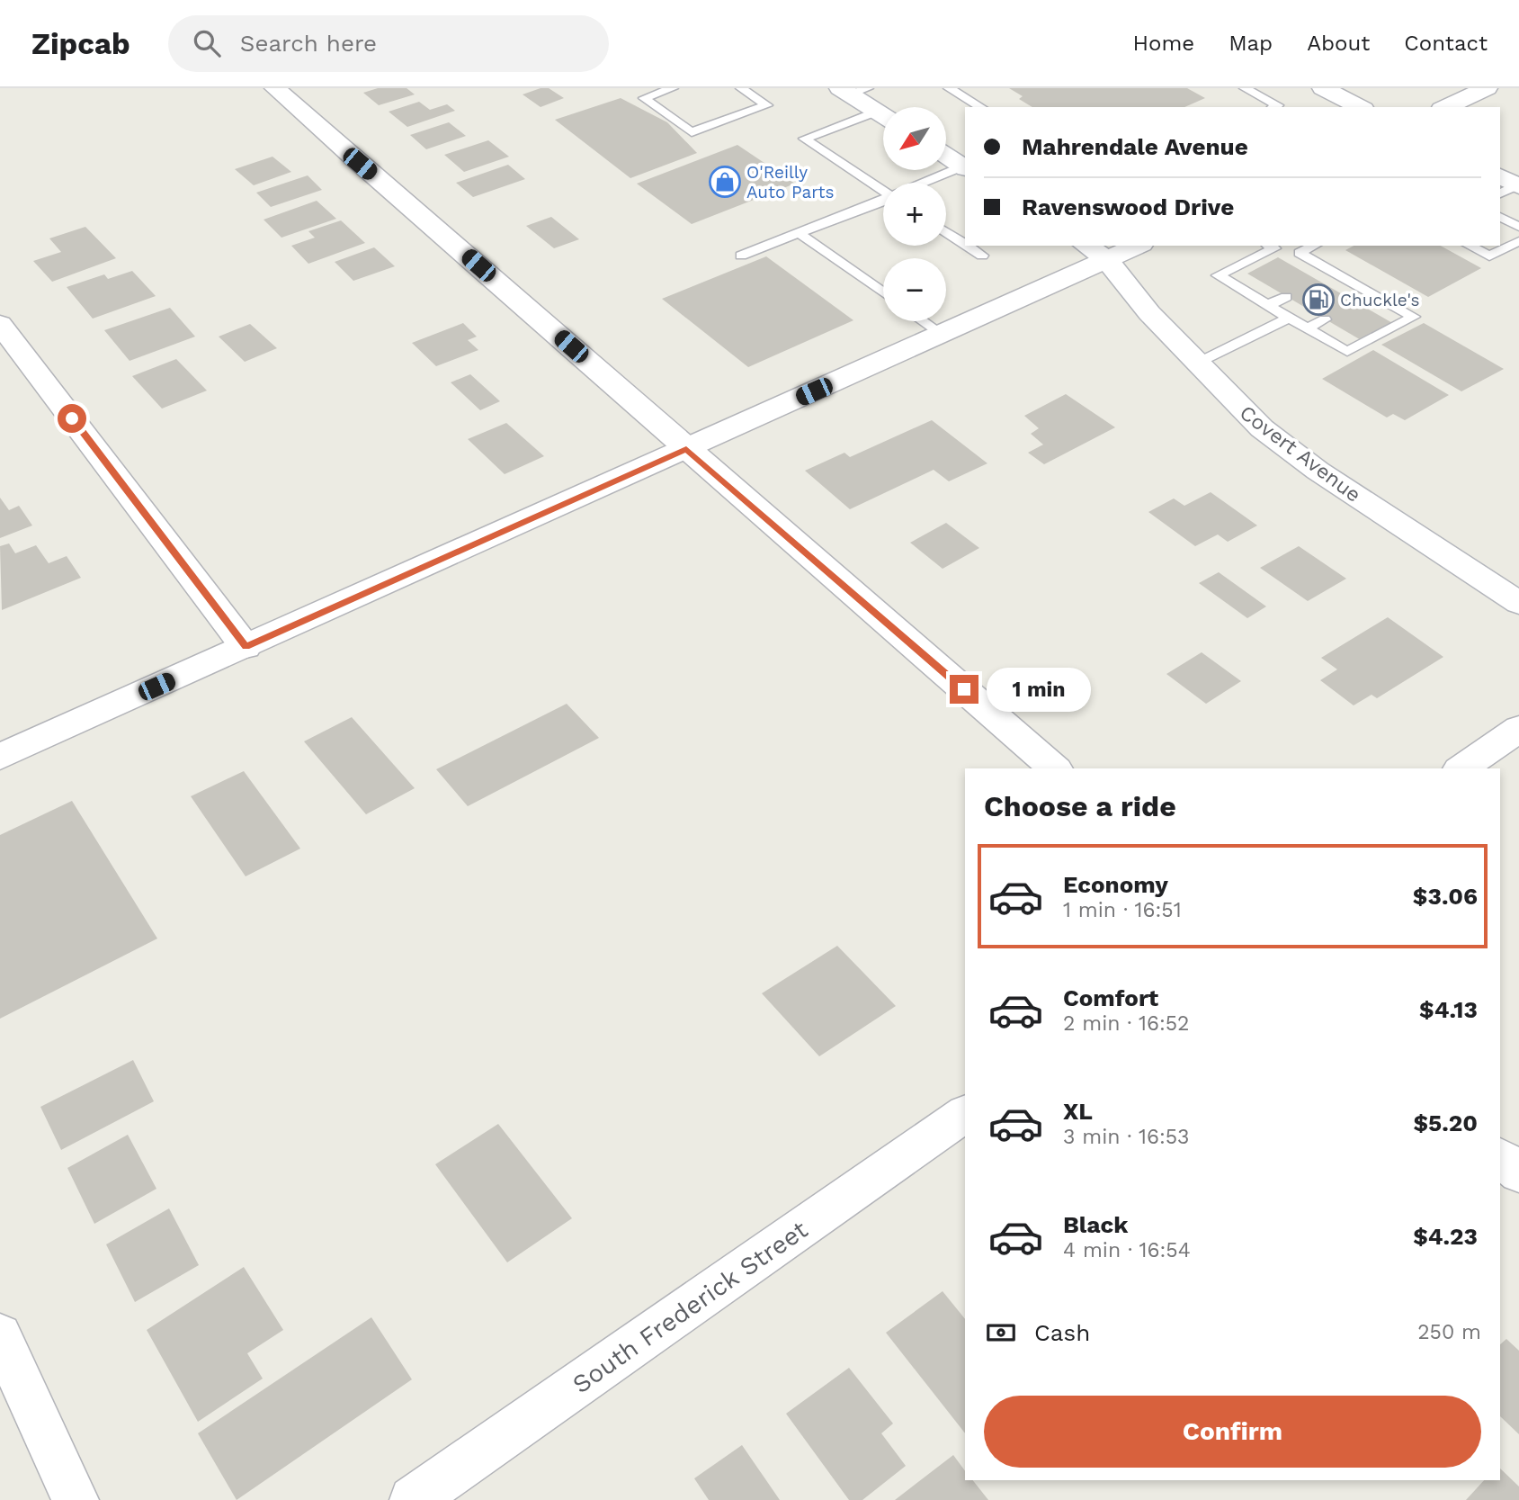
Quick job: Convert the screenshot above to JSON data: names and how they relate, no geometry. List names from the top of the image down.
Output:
{
  "streets": {
    "street": ["Covert Avenue", "South Frederick Street"]
  },
  "places": {
    "shop": ["O'Reilly Auto Parts"],
    "fuel station": ["Chuckle's"]
  },
  "north": "bottom left",
  "page": {
    "header": "Zipcab",
    "search": "Search here",
    "nav": [
      "Home",
      "Map",
      "About",
      "Contact"
    ],
    "map_buttons": ["+", "−"],
    "banner": ["Mahrendale Avenue", "Ravenswood Drive"],
    "bubble": "1 min",
    "heading": "Choose a ride",
    "list": [
      {
        "name": "Economy",
        "note": "1 min · 16:51",
        "value": "$3.06"
      },
      {
        "name": "Comfort",
        "note": "2 min · 16:52",
        "value": "$4.13"
      },
      {
        "name": "XL",
        "note": "3 min · 16:53",
        "value": "$5.20"
      },
      {
        "name": "Black",
        "note": "4 min · 16:54",
        "value": "$4.23"
      }
    ],
    "pay": ["Cash", "250 m"],
    "buttons": "Confirm"
  }
}
